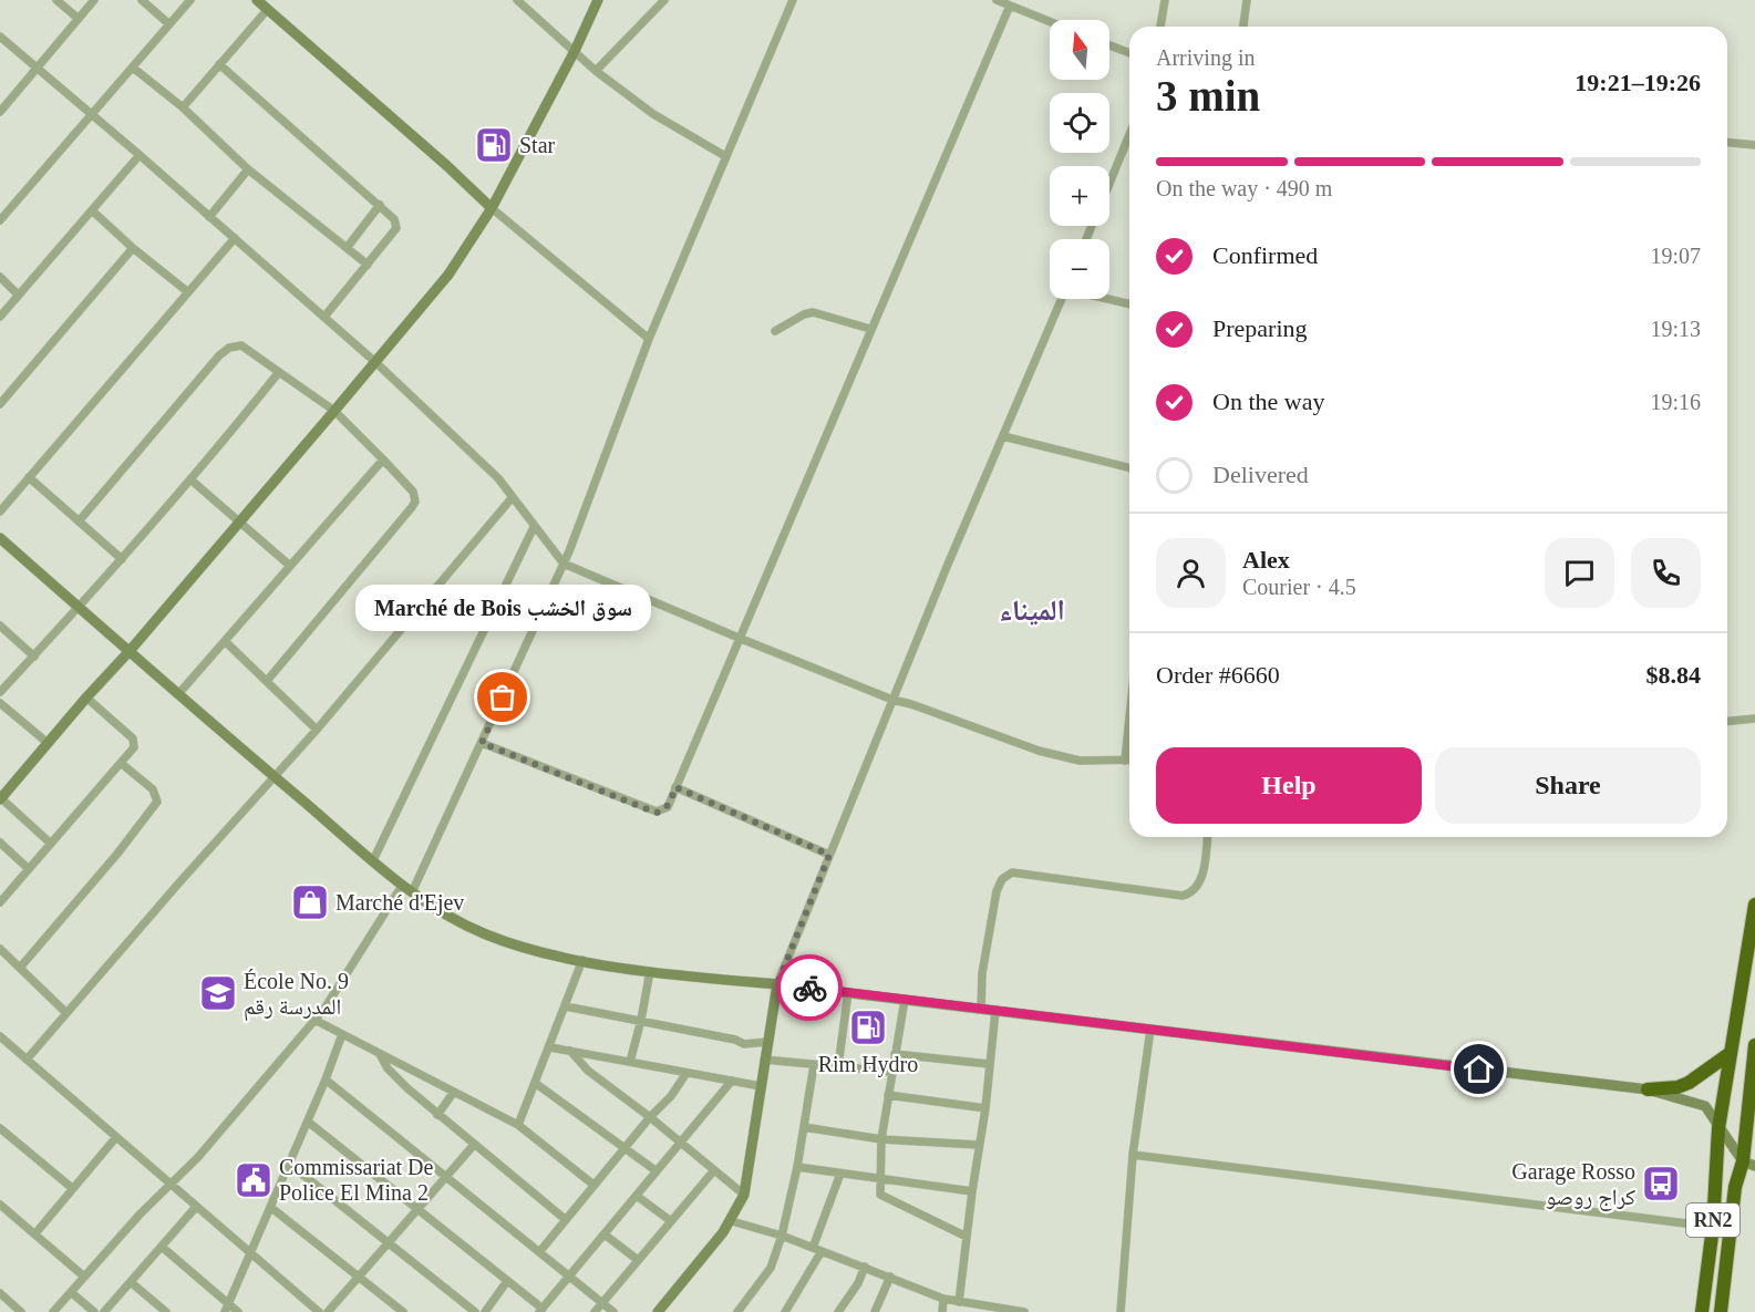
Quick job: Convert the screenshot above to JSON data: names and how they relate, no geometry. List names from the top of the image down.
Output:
{
  "streets": {
    "highway": ["RN2"]
  },
  "districts": ["الميناء"],
  "places": {
    "fuel station": ["Star", "Rim Hydro"],
    "other": ["Marché de Bois سوق الخشب"],
    "shop": ["Marché d'Ejev"],
    "school or university": ["École No. 9 المدرسة رقم"],
    "public building": ["Commissariat De Police El Mina 2"],
    "bus stop": ["Garage Rosso كراج روصو"]
  },
  "north": "top",
  "page": {
    "map_buttons": ["+", "−"],
    "heading": ["3 min", "Arriving in", "19:21–19:26"],
    "panel": [
      "Alex",
      "Courier · 4.5",
      "Order #6660",
      "$8.84"
    ],
    "bar": "On the way · 490 m",
    "list": [
      ["Confirmed", "19:07"],
      ["Preparing", "19:13"],
      ["On the way", "19:16"],
      "Delivered"
    ],
    "bubble": "Marché de Bois سوق الخشب",
    "buttons": ["Help", "Share"]
  }
}
